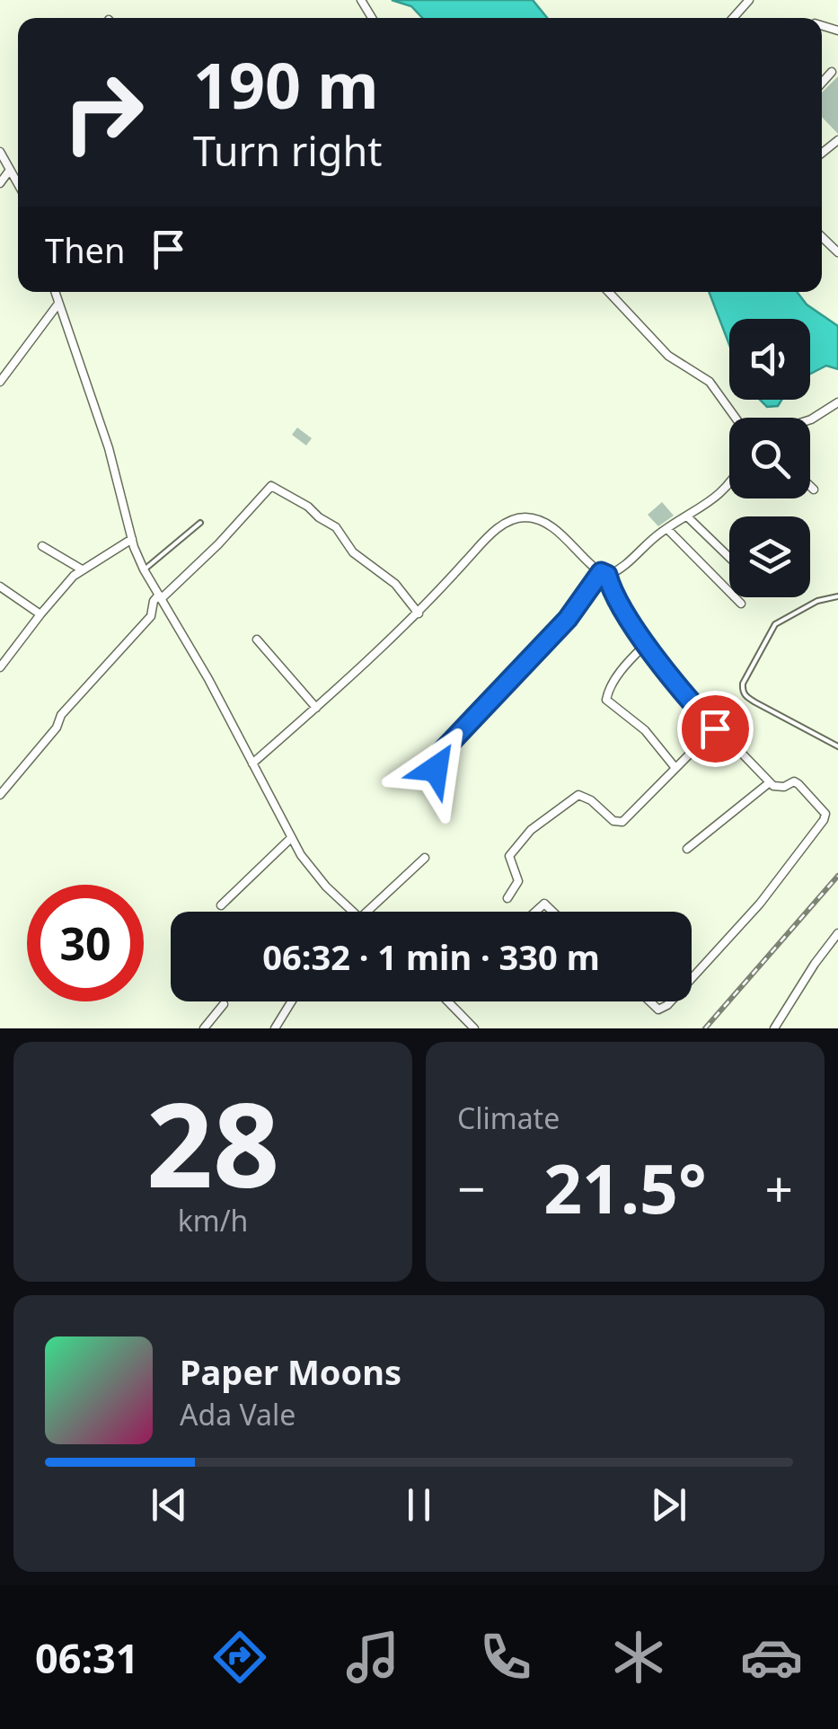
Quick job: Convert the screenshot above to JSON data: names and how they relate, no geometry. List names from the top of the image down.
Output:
{
  "page": {
    "turn": ["190 m", "Turn right"],
    "then": "Then",
    "limit": "30",
    "trip": "06:32 · 1 min · 330 m",
    "tile": [
      ["28", "km/h"],
      "Climate"
    ],
    "heat": ["−", "21.5°", "+"],
    "song": ["Paper Moons", "Ada Vale"],
    "tabs": "06:31"
  }
}
